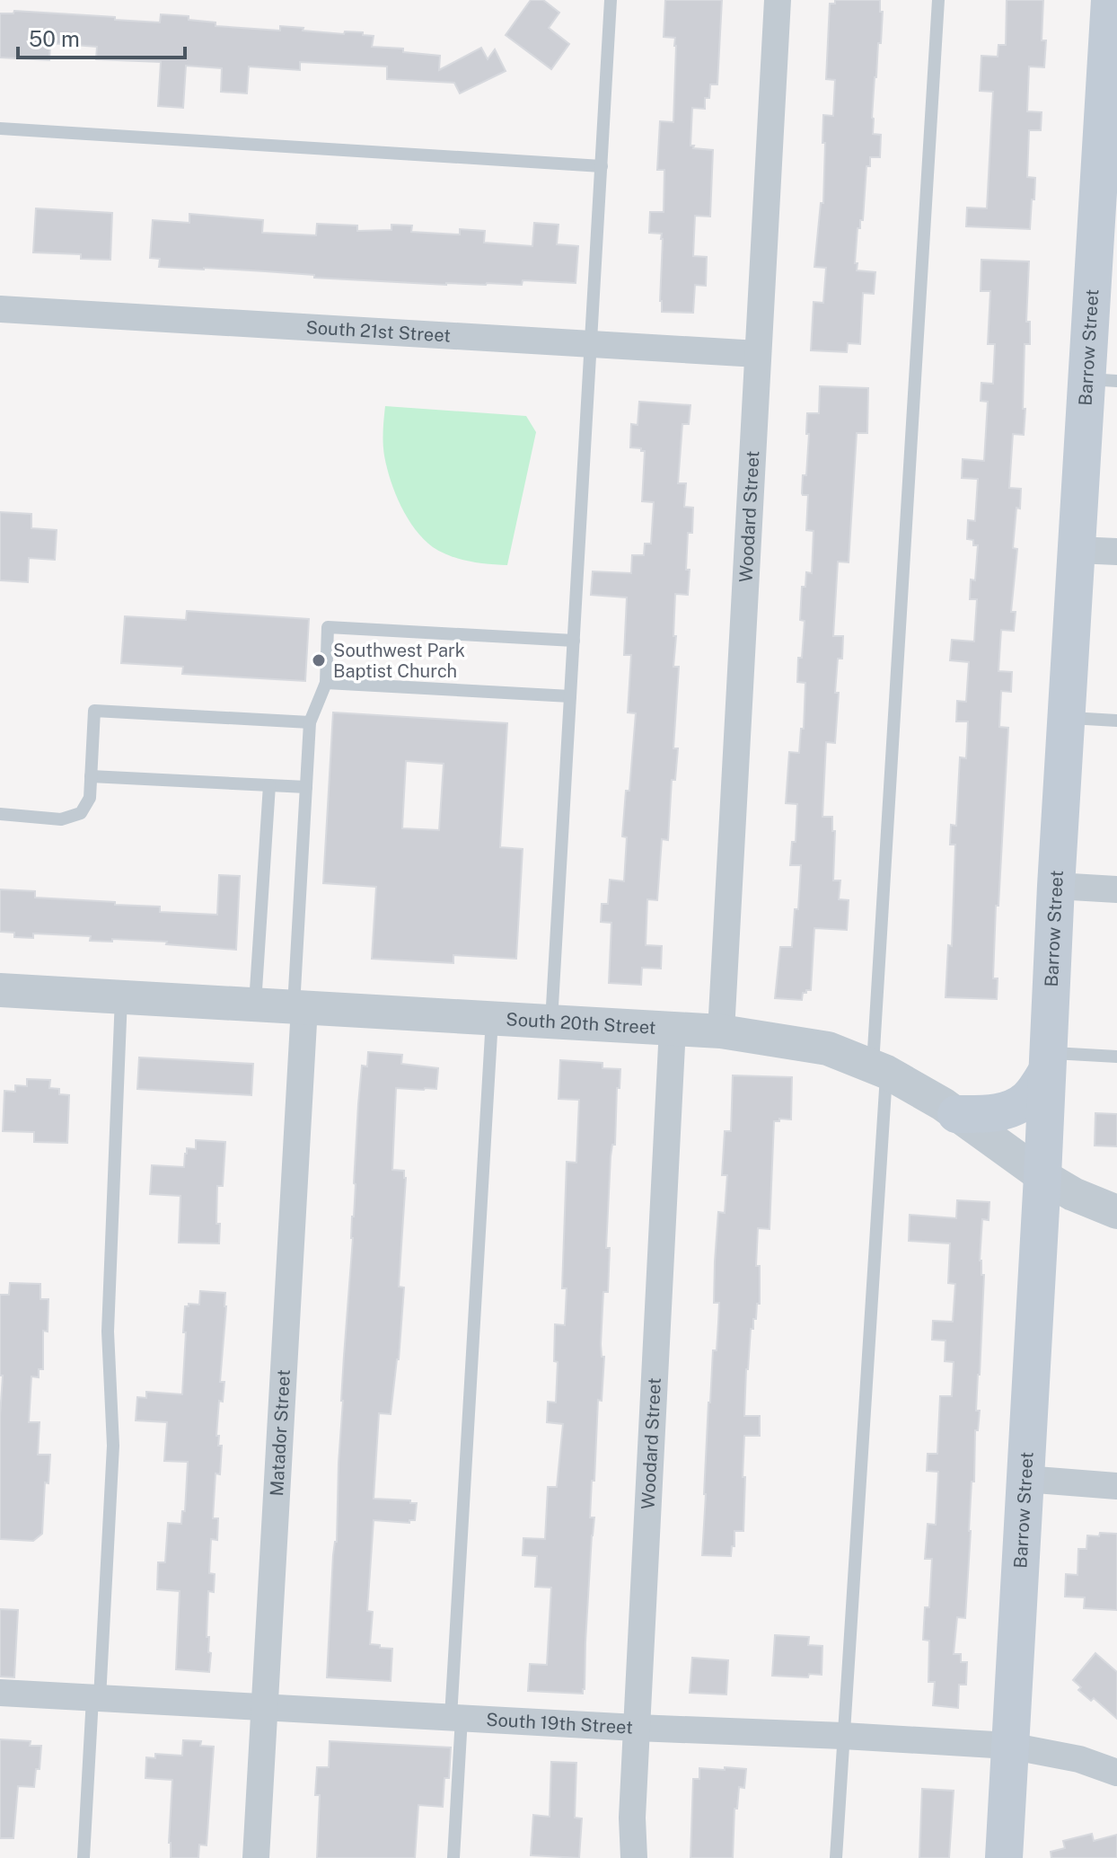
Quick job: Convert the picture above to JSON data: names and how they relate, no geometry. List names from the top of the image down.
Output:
{
  "streets": {
    "main road": ["Barrow Street"],
    "street": [
      "South 21st Street",
      "Woodard Street",
      "South 20th Street",
      "Matador Street",
      "South 19th Street"
    ]
  },
  "crossings": [
    ["South 21st Street", "Woodard Street"],
    ["Barrow Street", "South 20th Street"],
    ["Barrow Street", "South 19th Street"],
    ["Woodard Street", "South 20th Street"],
    ["Woodard Street", "South 19th Street"],
    ["South 20th Street", "Matador Street"],
    ["Matador Street", "South 19th Street"]
  ],
  "places": ["Southwest Park Baptist Church"],
  "scale_bar": "50 m"
}
